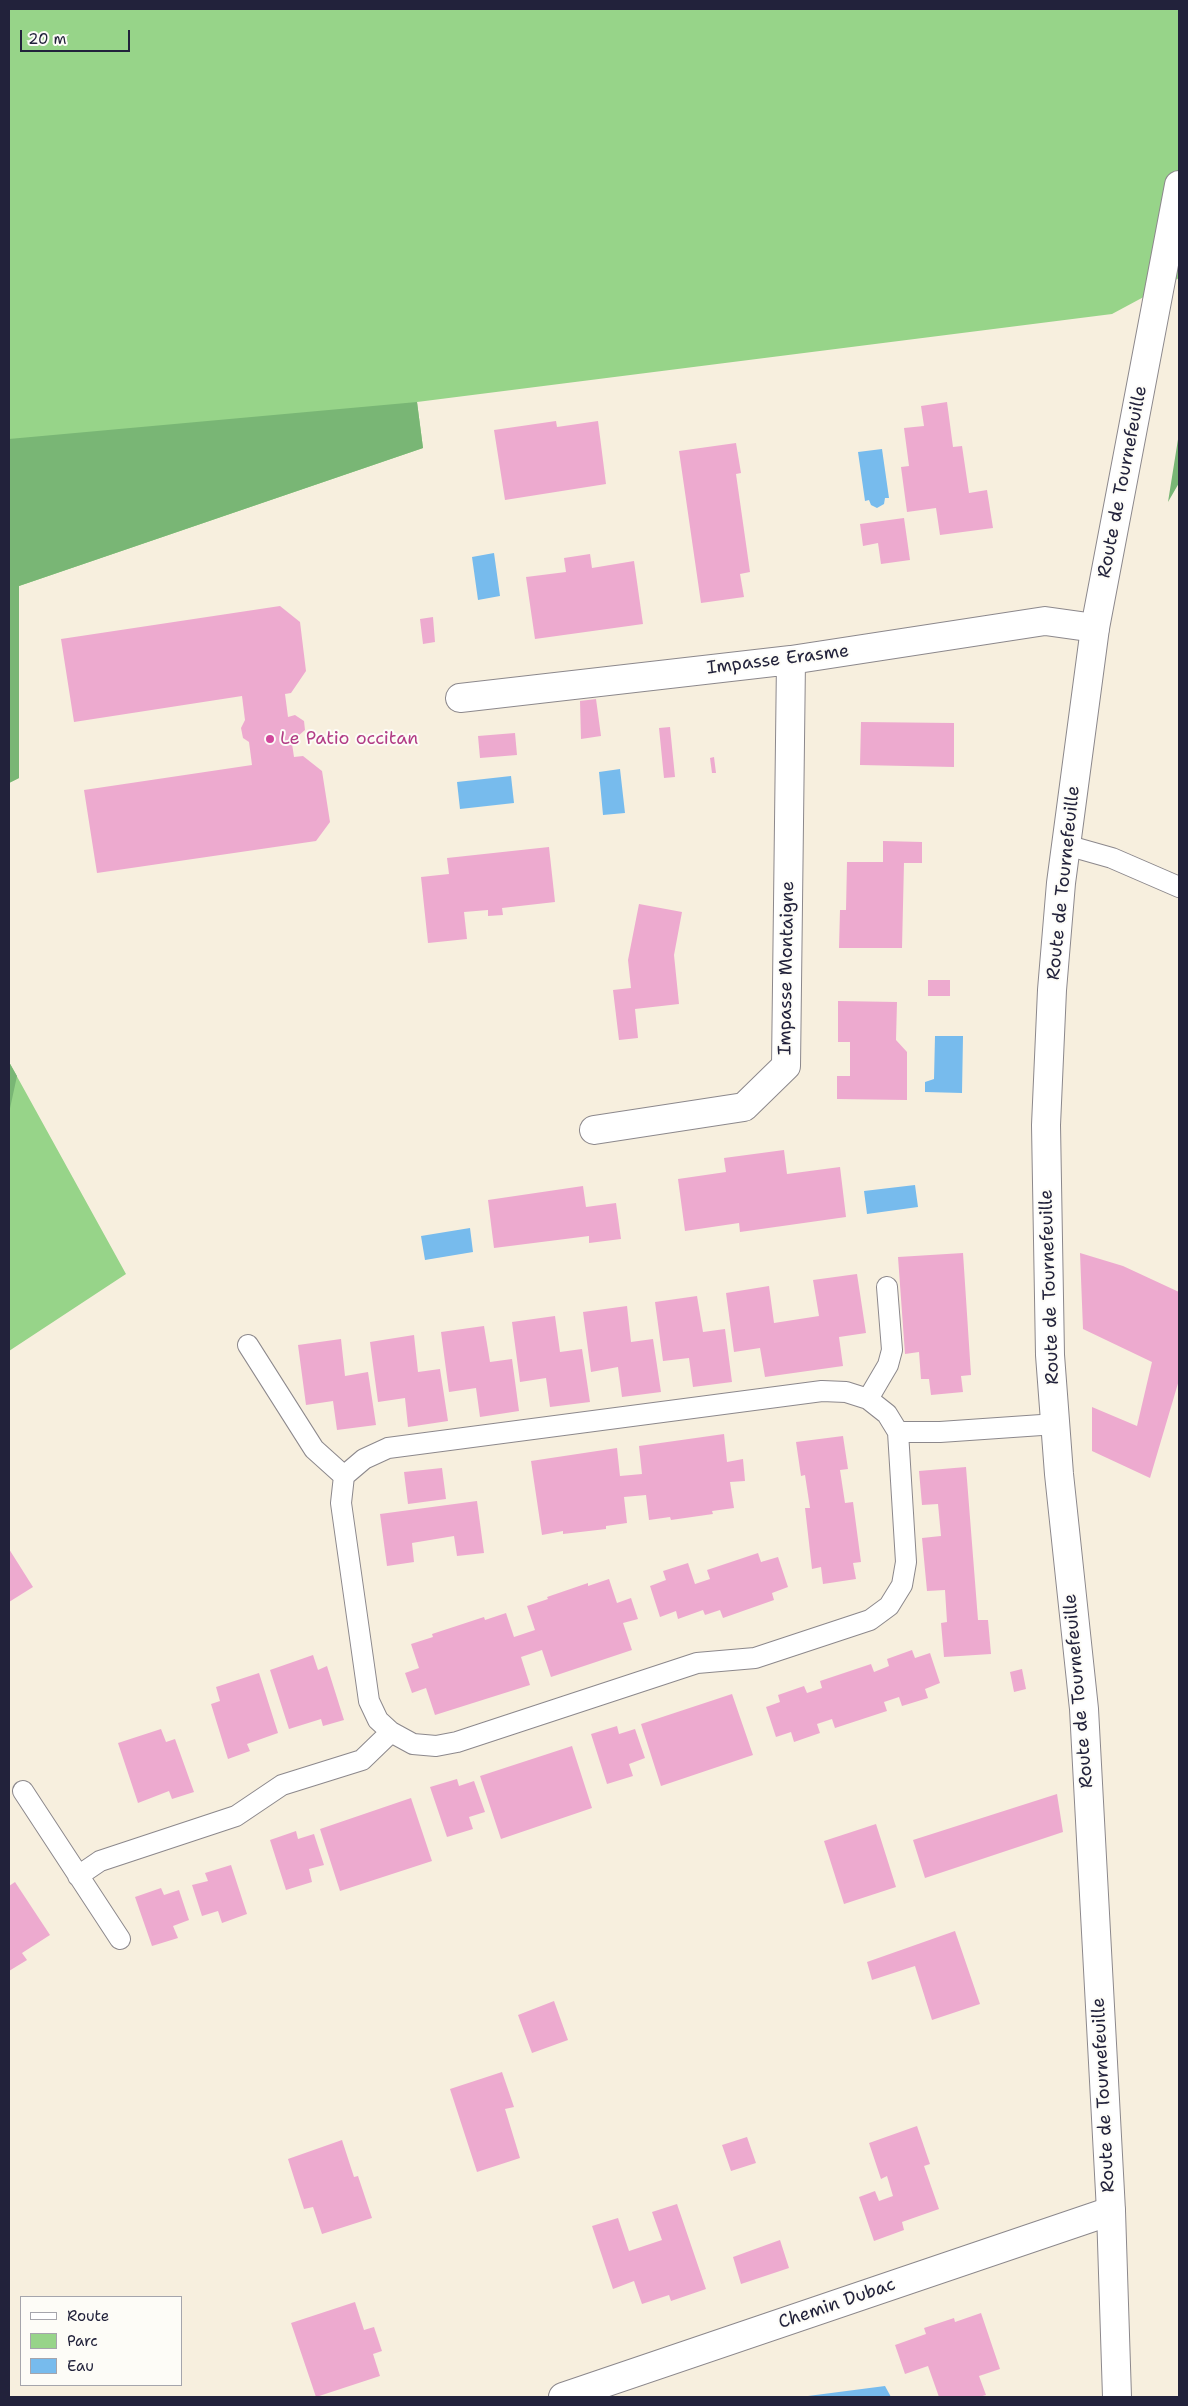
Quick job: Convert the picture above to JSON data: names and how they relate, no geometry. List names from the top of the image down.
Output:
{
  "streets": {
    "street": [
      "Route de Tournefeuille",
      "Impasse Erasme",
      "Impasse Montaigne",
      "Chemin Dubac"
    ]
  },
  "crossings": [
    ["Route de Tournefeuille", "Impasse Erasme"],
    ["Route de Tournefeuille", "Chemin Dubac"],
    ["Impasse Erasme", "Impasse Montaigne"]
  ],
  "places": ["Le Patio occitan"],
  "legend": ["Route", "Parc", "Eau"],
  "scale_bar": "20 m"
}
